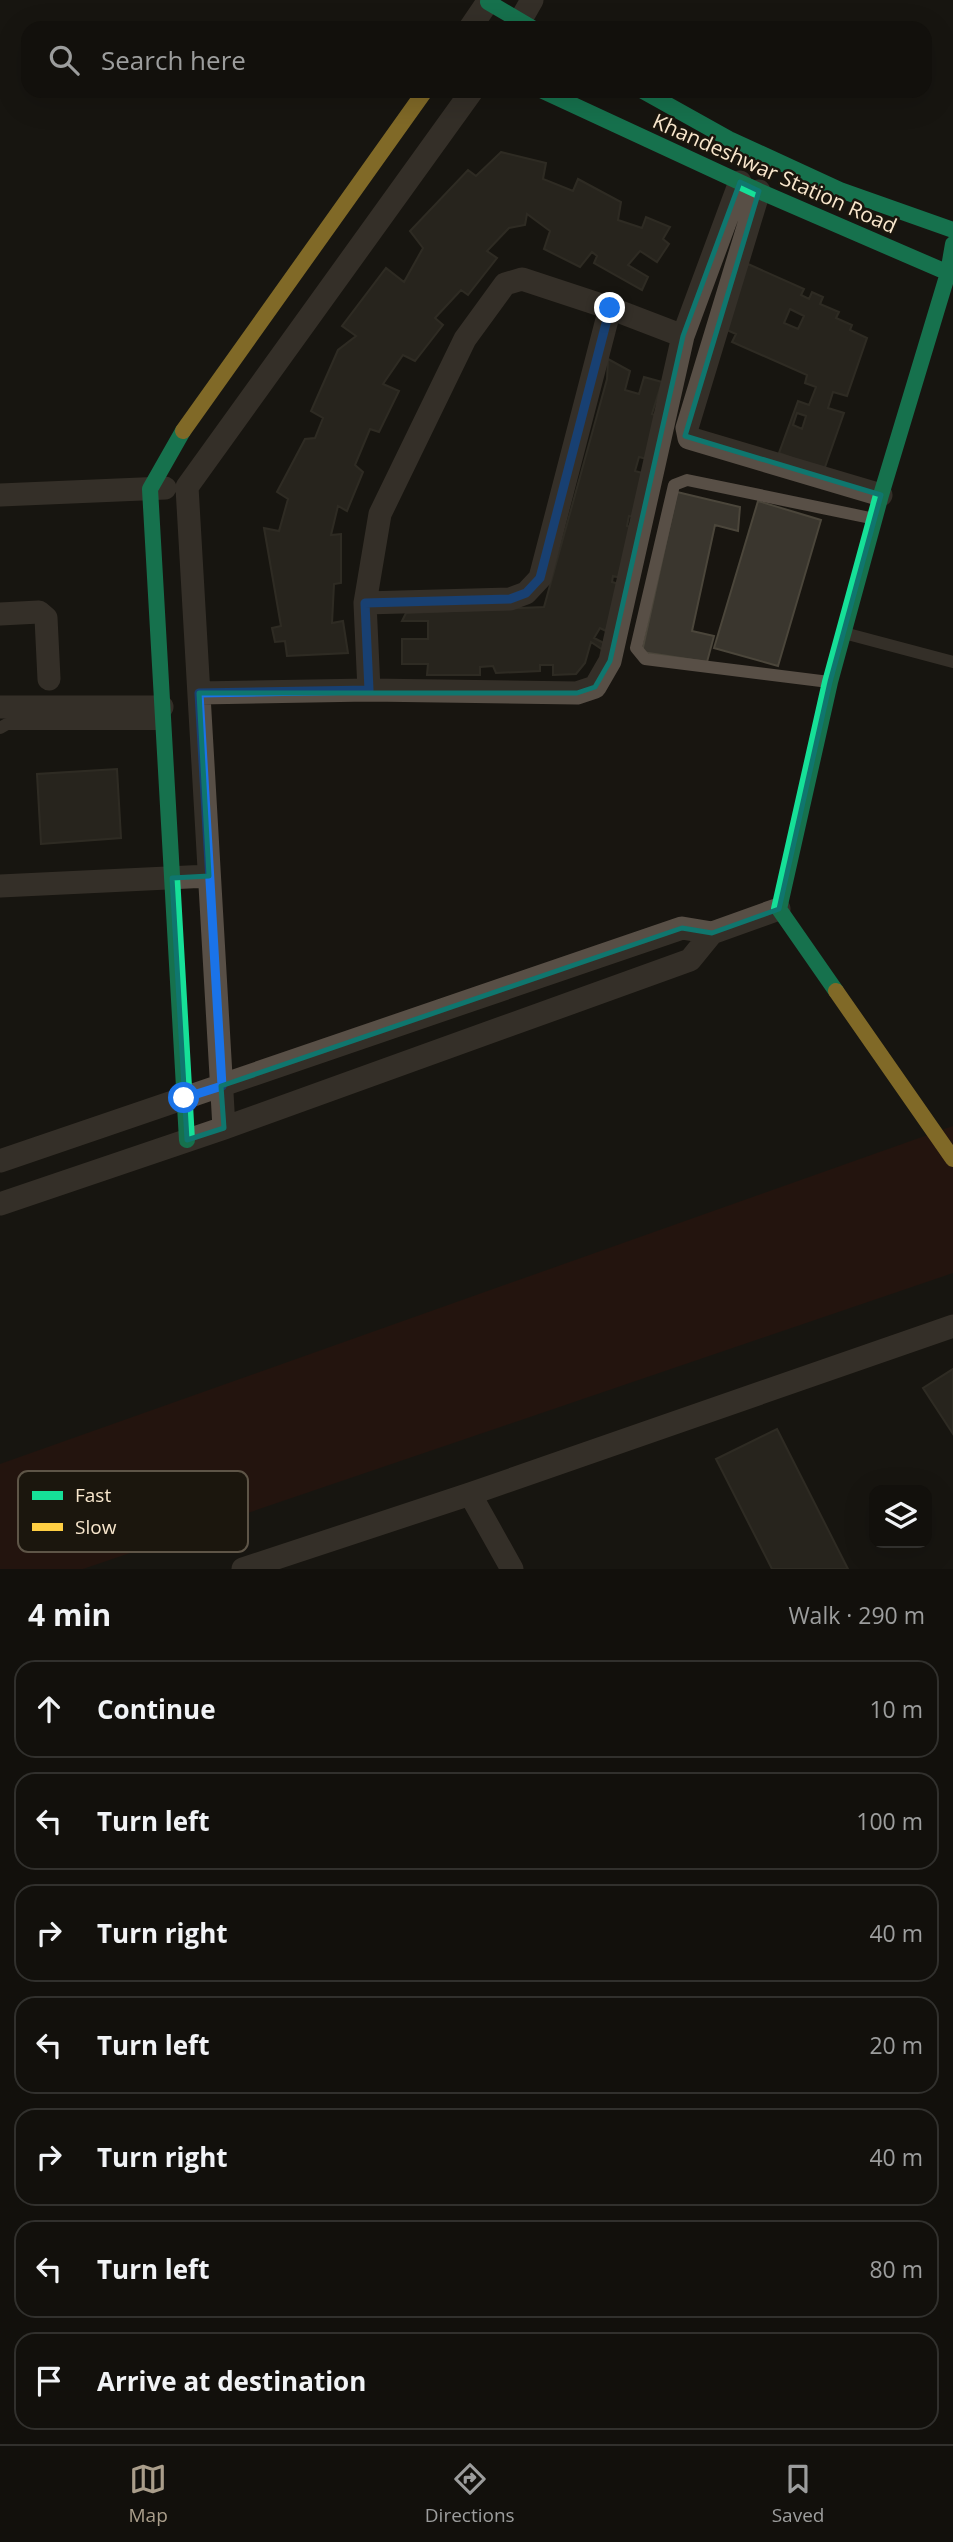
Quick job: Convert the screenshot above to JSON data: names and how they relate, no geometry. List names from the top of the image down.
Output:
{
  "streets": {
    "street": ["Khandeshwar Station Road"]
  },
  "legend": ["Fast", "Slow"],
  "page": {
    "search": "Search here",
    "heading": ["4 min", "Walk · 290 m"],
    "list": [
      ["Continue", "10 m"],
      ["Turn left", "100 m"],
      ["Turn right", "40 m"],
      ["Turn left", "20 m"],
      ["Turn right", "40 m"],
      ["Turn left", "80 m"],
      "Arrive at destination"
    ],
    "nav": ["Map", "Directions", "Saved"]
  }
}
